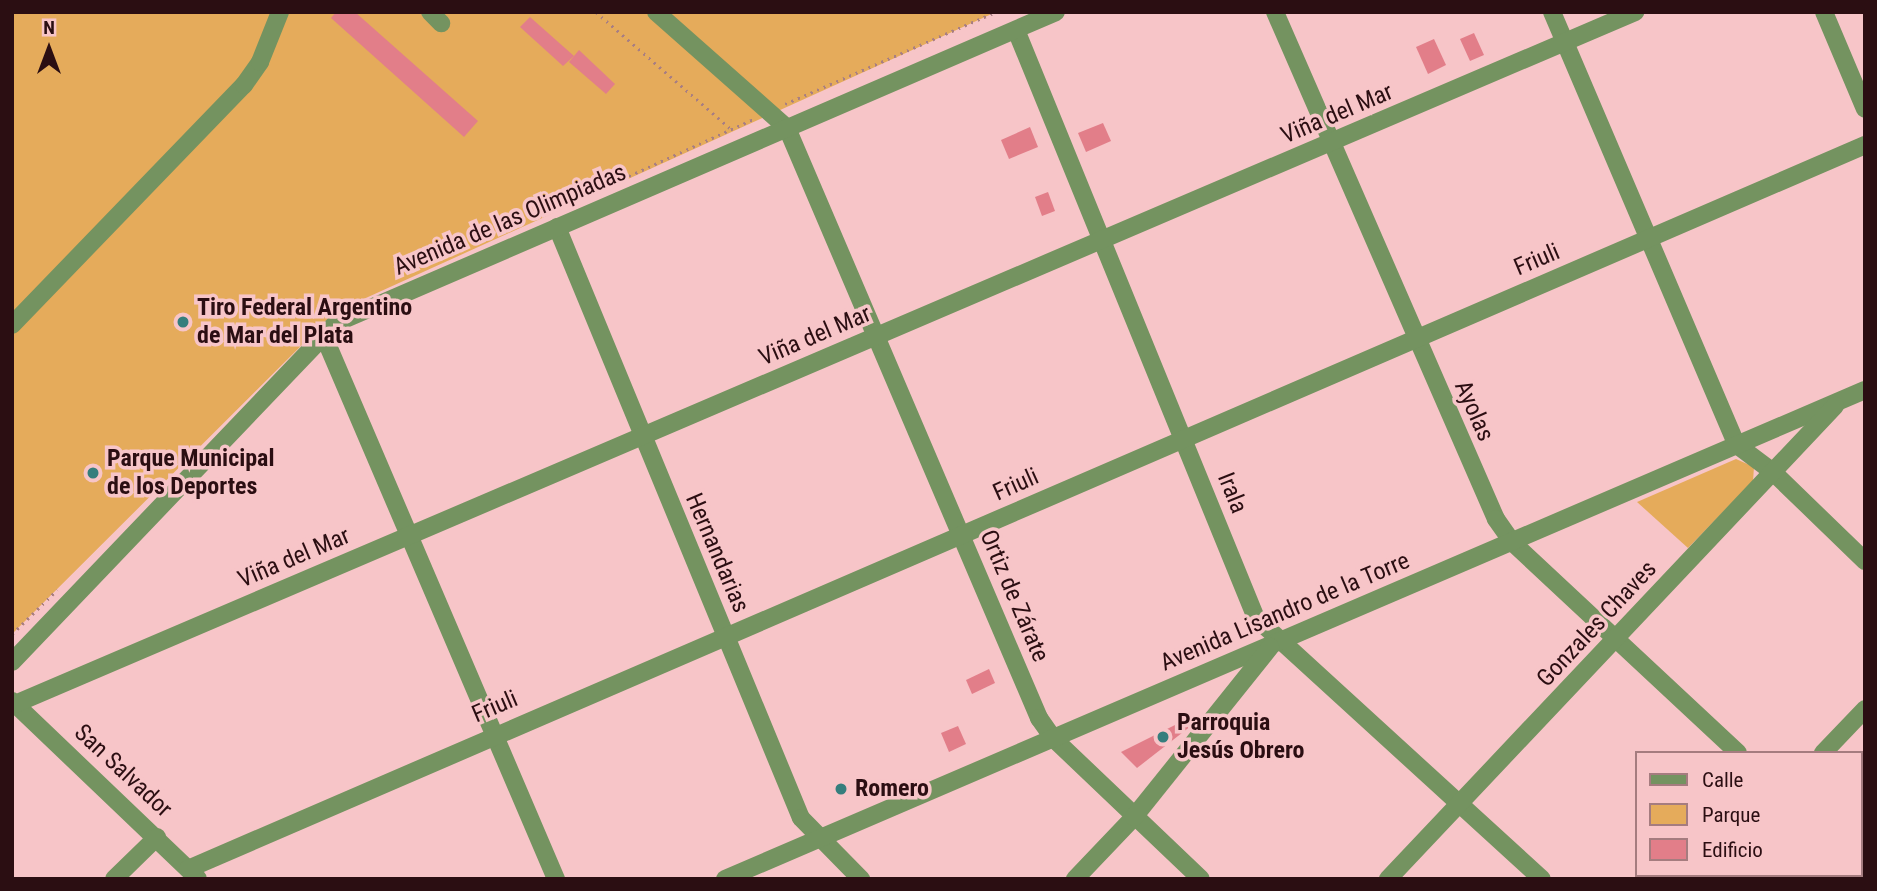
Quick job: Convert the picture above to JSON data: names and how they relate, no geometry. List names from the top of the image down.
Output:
{
  "streets": {
    "street": [
      "Viña del Mar",
      "Avenida de las Olimpiadas",
      "Friuli",
      "Ayolas",
      "Irala",
      "Hernandarias",
      "Ortiz de Zárate",
      "Avenida Lisandro de la Torre",
      "Gonzales Chaves",
      "San Salvador"
    ]
  },
  "crossings": [
    ["Viña del Mar", "Ayolas"],
    ["Viña del Mar", "Irala"],
    ["Viña del Mar", "Hernandarias"],
    ["Viña del Mar", "Ortiz de Zárate"],
    ["Viña del Mar", "San Salvador"],
    ["Avenida de las Olimpiadas", "Irala"],
    ["Avenida de las Olimpiadas", "Hernandarias"],
    ["Avenida de las Olimpiadas", "Ortiz de Zárate"],
    ["Friuli", "Ayolas"],
    ["Friuli", "Irala"],
    ["Friuli", "Hernandarias"],
    ["Friuli", "Ortiz de Zárate"],
    ["Friuli", "San Salvador"],
    ["Ayolas", "Avenida Lisandro de la Torre"],
    ["Ayolas", "Gonzales Chaves"],
    ["Irala", "Avenida Lisandro de la Torre"],
    ["Irala", "Gonzales Chaves"],
    ["Hernandarias", "Avenida Lisandro de la Torre"],
    ["Ortiz de Zárate", "Avenida Lisandro de la Torre"],
    ["Avenida Lisandro de la Torre", "Gonzales Chaves"]
  ],
  "places": [
    "Tiro Federal Argentino de Mar del Plata",
    "Parque Municipal de los Deportes",
    "Parroquia Jesús Obrero",
    "Romero"
  ],
  "legend": ["Calle", "Parque", "Edificio"],
  "north": "top"
}
